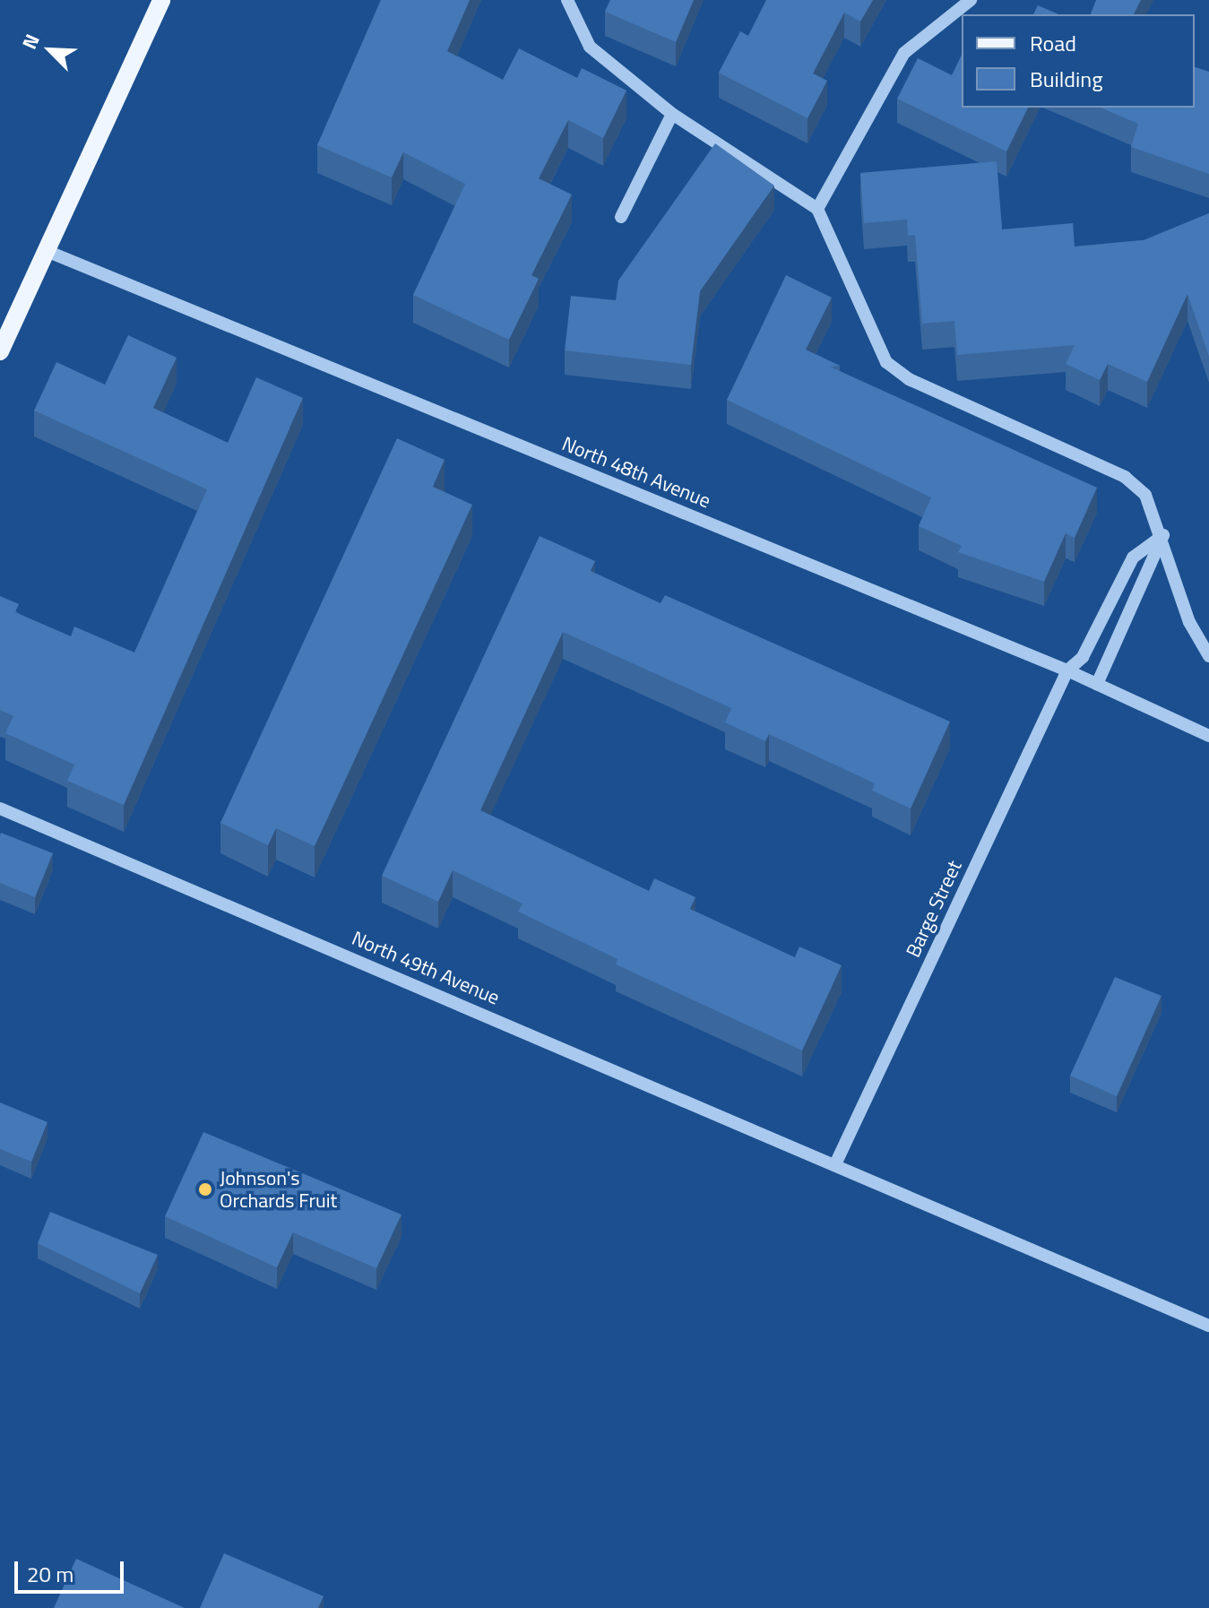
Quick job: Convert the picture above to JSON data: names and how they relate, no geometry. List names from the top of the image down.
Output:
{
  "streets": {
    "street": ["North 48th Avenue", "Barge Street", "North 49th Avenue"]
  },
  "crossings": [
    ["North 48th Avenue", "Barge Street"],
    ["Barge Street", "North 49th Avenue"]
  ],
  "places": ["Johnson's Orchards Fruit"],
  "legend": ["Road", "Building"],
  "scale_bar": "20 m",
  "north": "top left"
}
